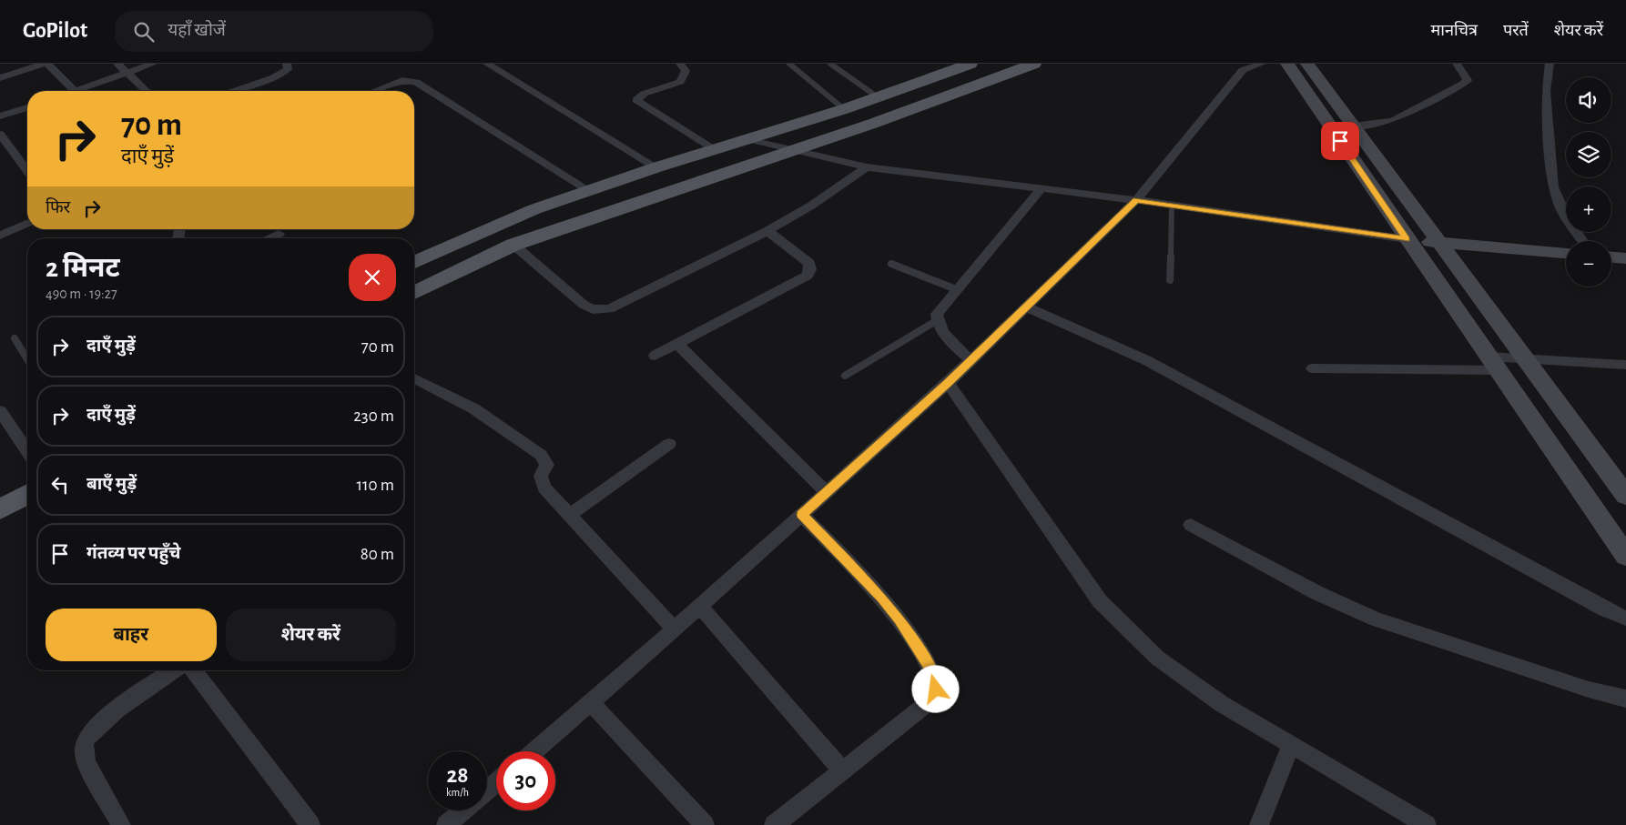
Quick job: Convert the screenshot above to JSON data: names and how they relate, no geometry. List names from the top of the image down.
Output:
{
  "page": {
    "header": "GoPilot",
    "search": "यहाँ खोजें",
    "nav": ["मानचित्र", "परतें", "शेयर करें"],
    "map_buttons": ["+", "−"],
    "turn": ["70 m", "दाएँ मुड़ें"],
    "then": "फिर",
    "heading": ["2 मिनट", "490 m · 19:27"],
    "list": [
      {
        "name": "दाएँ मुड़ें",
        "value": "70 m"
      },
      {
        "name": "दाएँ मुड़ें",
        "value": "230 m"
      },
      {
        "name": "बाएँ मुड़ें",
        "value": "110 m"
      },
      {
        "name": "गंतव्य पर पहुँचे",
        "value": "80 m"
      }
    ],
    "buttons": ["बाहर", "शेयर करें"],
    "speed": "28 km/h",
    "limit": "30"
  }
}
